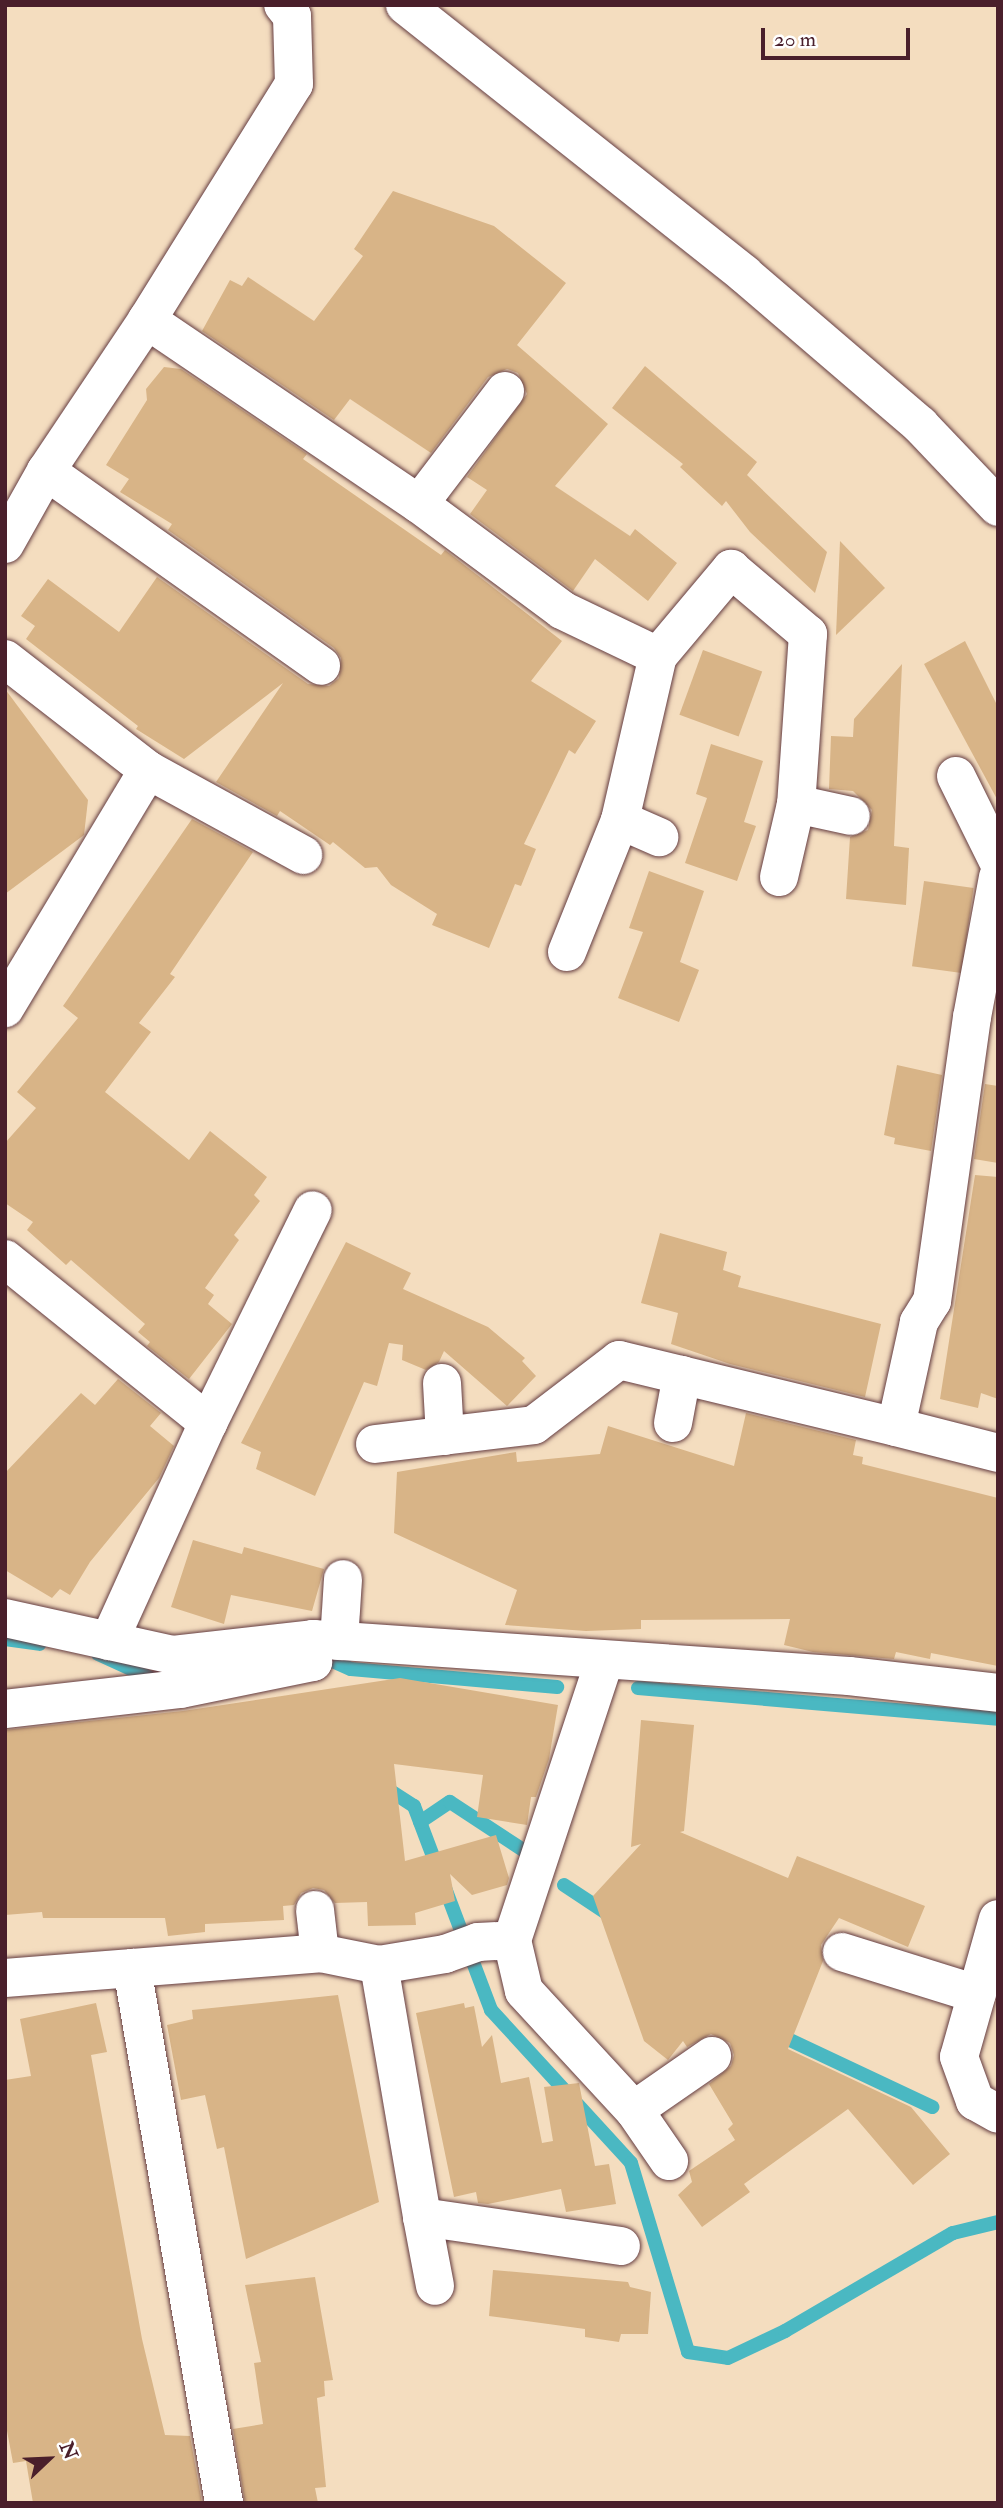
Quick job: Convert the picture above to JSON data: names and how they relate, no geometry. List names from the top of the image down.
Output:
{
  "scale_bar": "20 m",
  "north": "top right"
}
